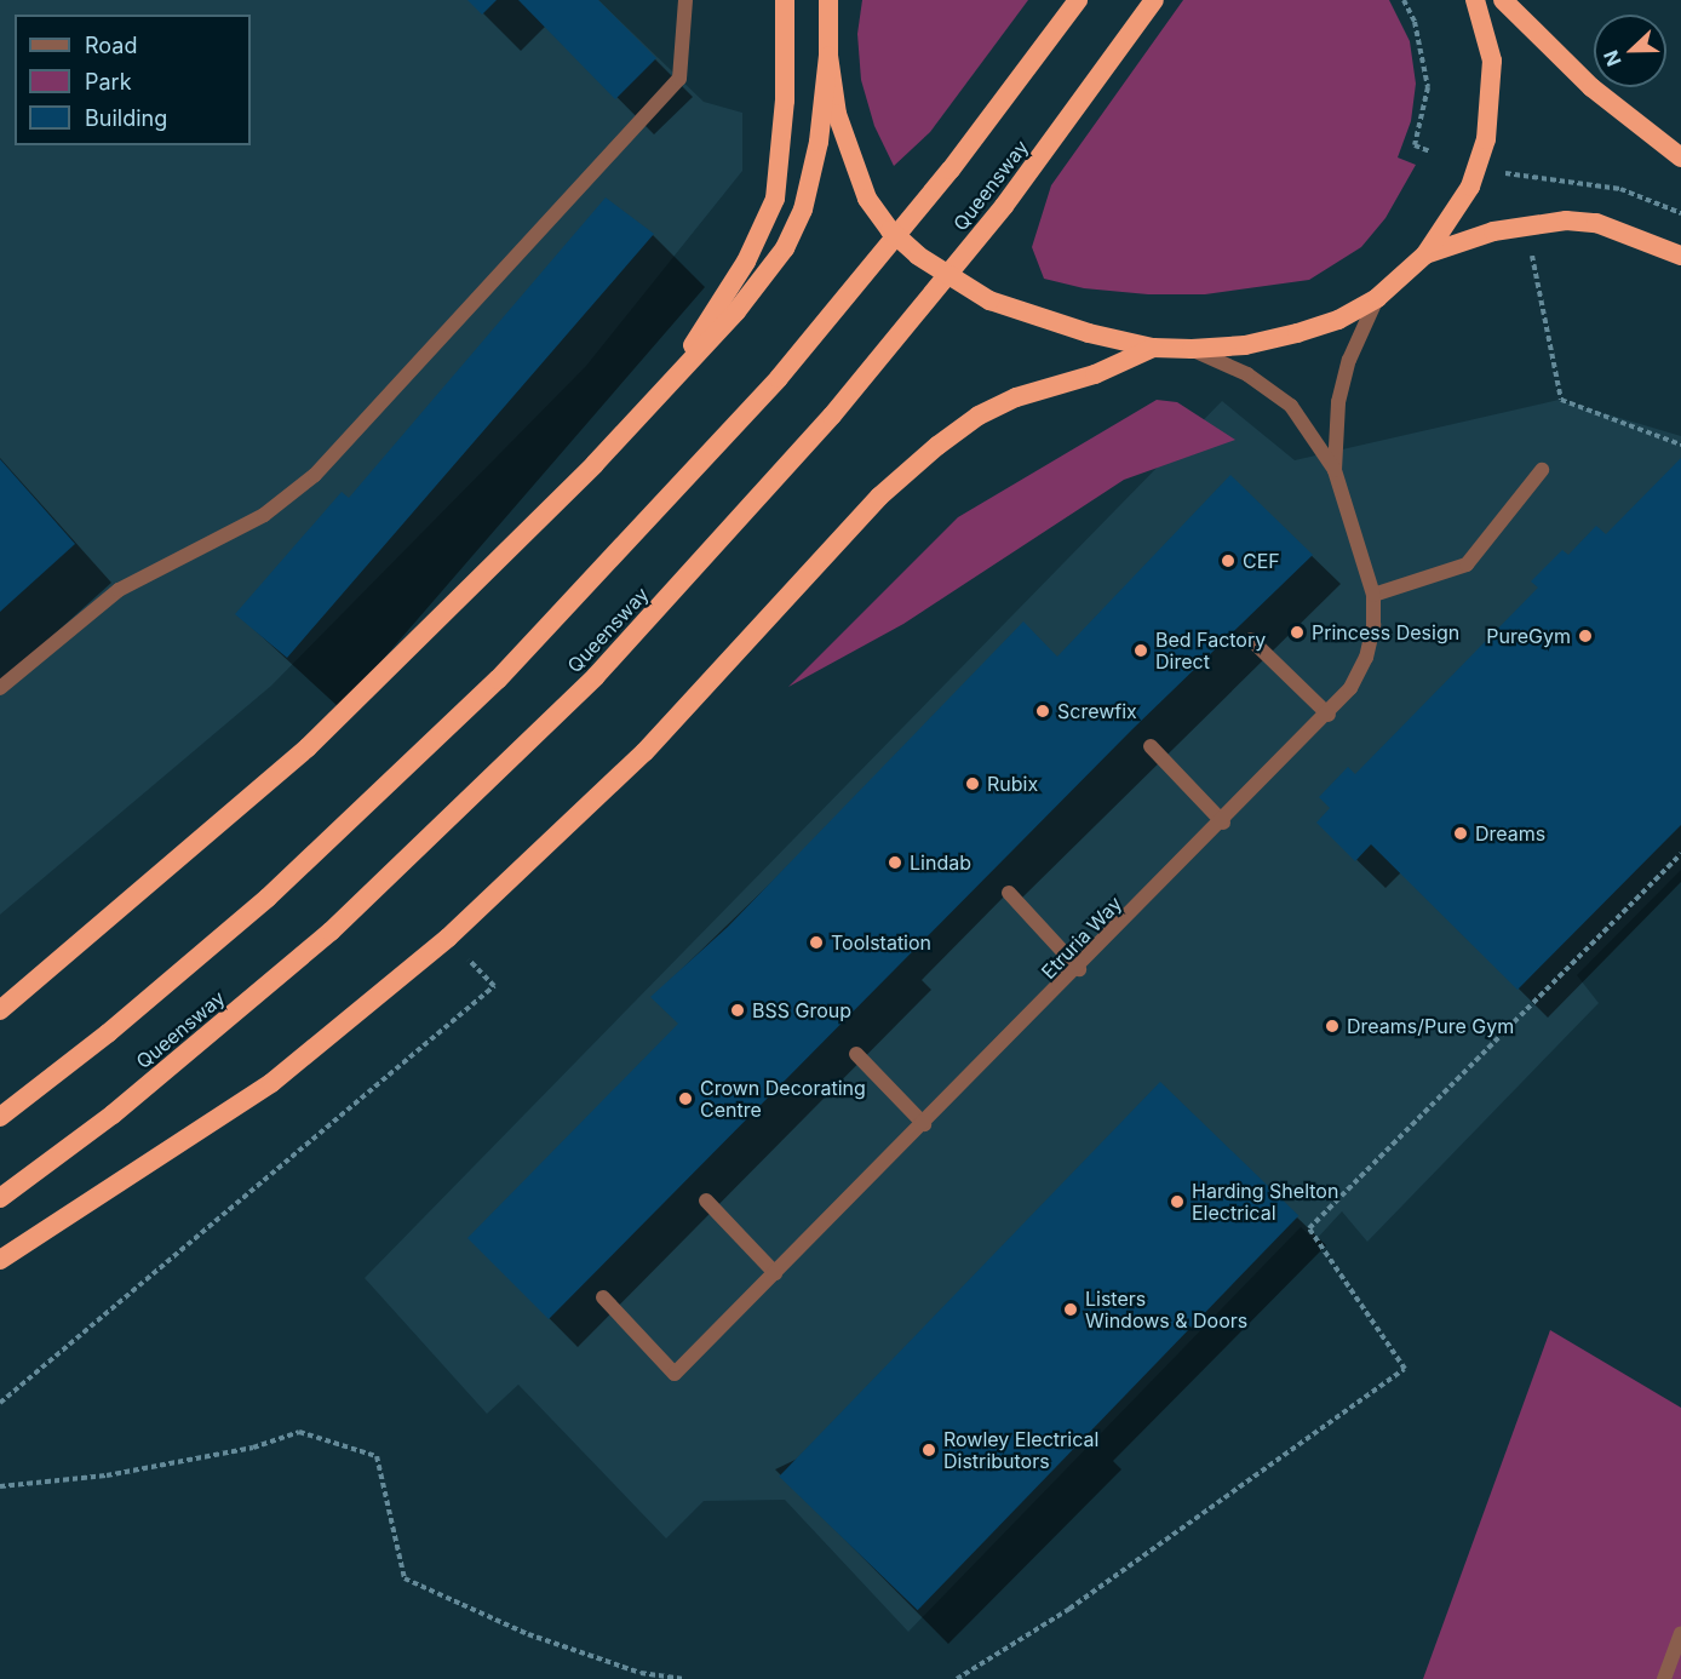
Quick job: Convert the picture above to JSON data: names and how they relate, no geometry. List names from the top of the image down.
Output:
{
  "streets": {
    "highway": ["Queensway"],
    "street": ["Etruria Way"]
  },
  "places": [
    "CEF",
    "Princess Design",
    "PureGym",
    "Bed Factory Direct",
    "Screwfix",
    "Rubix",
    "Dreams",
    "Lindab",
    "Toolstation",
    "BSS Group",
    "Dreams/Pure Gym",
    "Crown Decorating Centre",
    "Harding Shelton Electrical",
    "Listers Windows & Doors",
    "Rowley Electrical Distributors"
  ],
  "legend": ["Road", "Park", "Building"],
  "north": "left"
}
